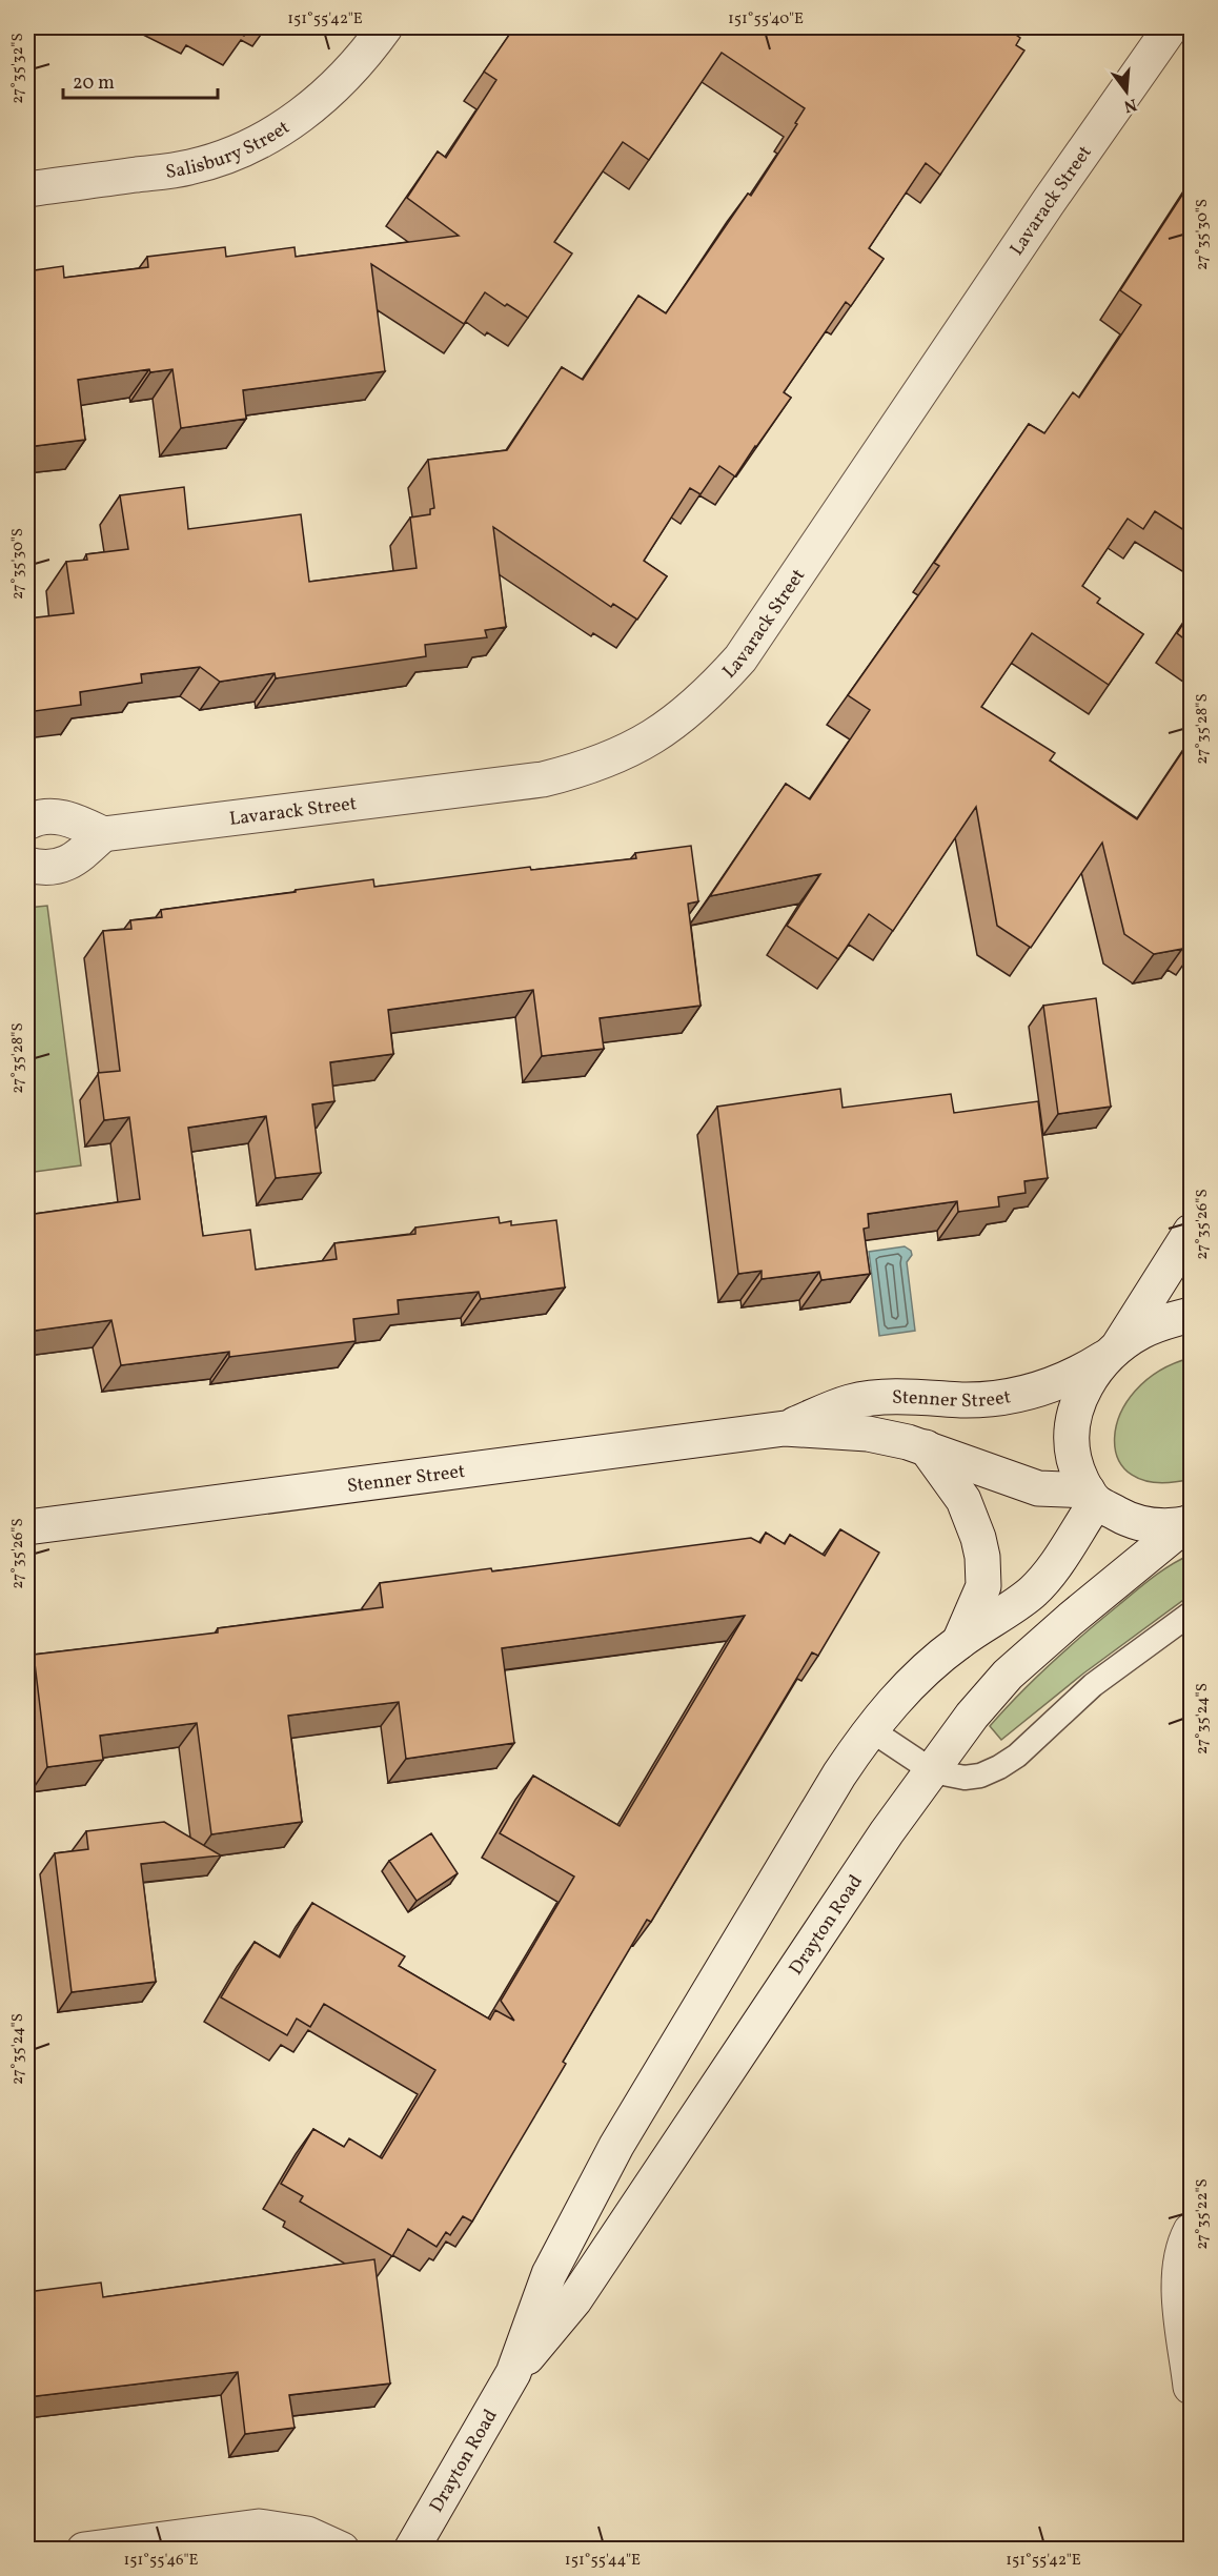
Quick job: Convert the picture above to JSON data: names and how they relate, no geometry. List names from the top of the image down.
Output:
{
  "streets": {
    "main road": [
      "Salisbury Street",
      "Lavarack Street",
      "Stenner Street",
      "Drayton Road"
    ]
  },
  "crossings": [
    ["Stenner Street", "Drayton Road"]
  ],
  "scale_bar": "20 m",
  "north": "bottom",
  "coordinates": [
    "151°55'42\"E",
    "151°55'40\"E",
    "27°35'32\"S",
    "27°35'30\"S",
    "27°35'28\"S",
    "27°35'26\"S",
    "27°35'24\"S",
    "27°35'22\"S",
    "151°55'46\"E",
    "151°55'44\"E"
  ]
}
